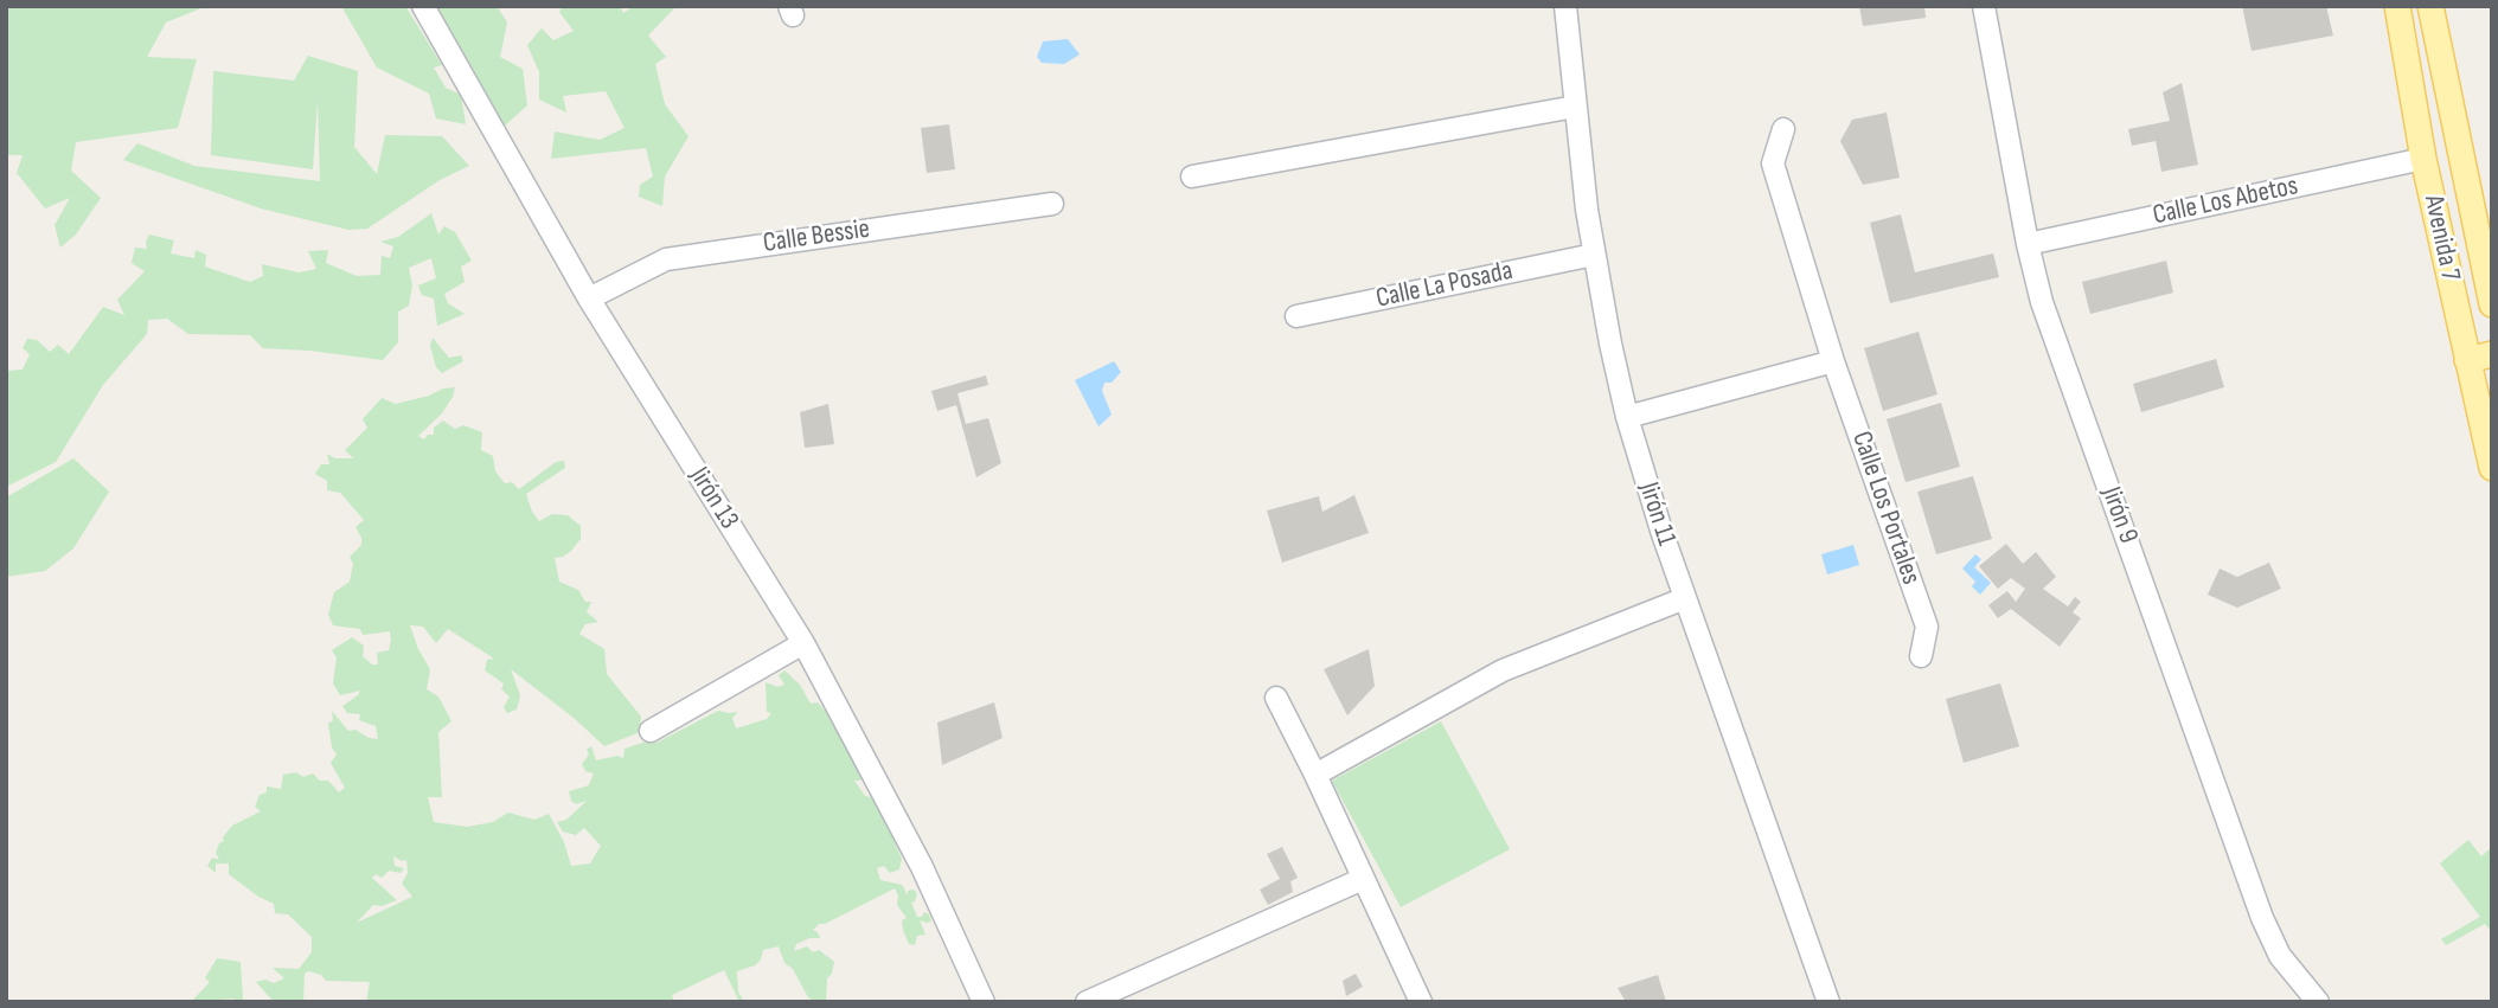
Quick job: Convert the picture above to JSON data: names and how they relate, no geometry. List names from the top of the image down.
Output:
{
  "streets": {
    "main road": ["Avenida 7"],
    "street": [
      "Calle Los Abetos",
      "Calle Bessie",
      "Calle La Posada",
      "Jirón 13",
      "Calle Los Portales",
      "Jirón 11",
      "Jirón 9"
    ]
  },
  "crossings": [
    ["Calle Los Abetos", "Avenida 7"],
    ["Calle Los Abetos", "Jirón 9"],
    ["Calle Bessie", "Jirón 13"],
    ["Calle La Posada", "Jirón 11"]
  ]
}
